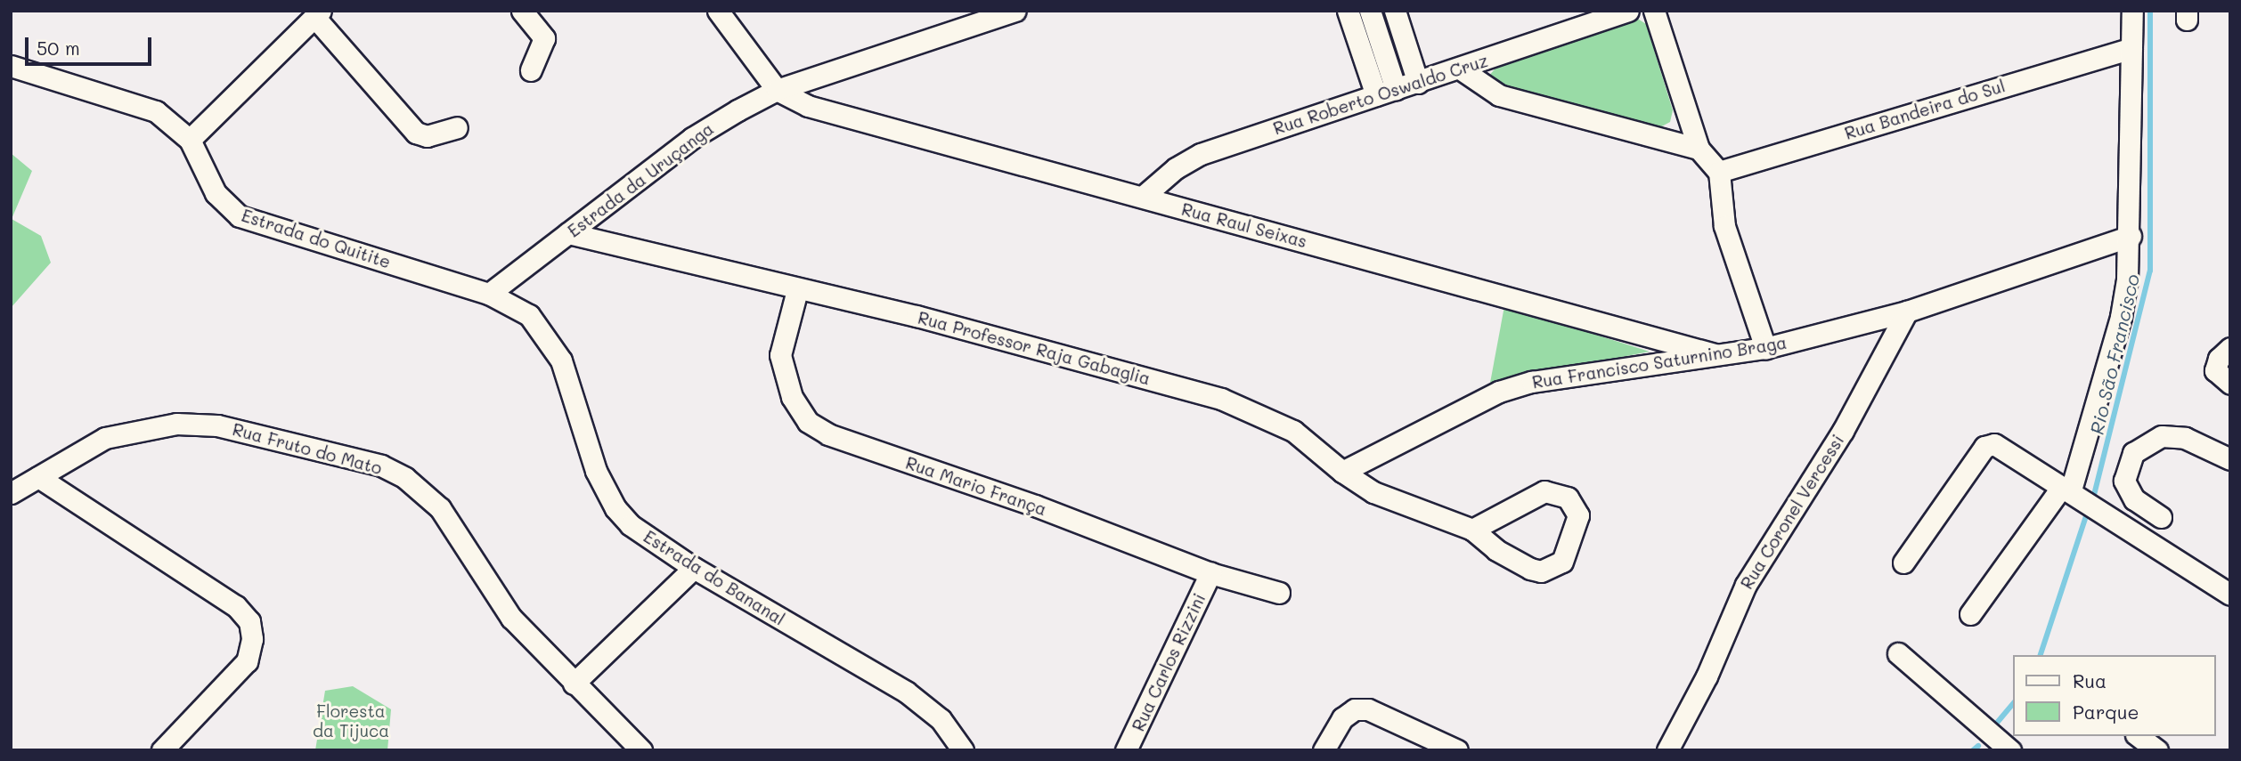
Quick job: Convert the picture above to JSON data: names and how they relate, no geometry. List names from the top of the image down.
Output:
{
  "streets": {
    "street": [
      "Rua Roberto Oswaldo Cruz",
      "Rua Bandeira do Sul",
      "Estrada da Uruçanga",
      "Rua Raul Seixas",
      "Estrada do Quitite",
      "Rua Professor Raja Gabaglia",
      "Rua Francisco Saturnino Braga",
      "Rua Fruto do Mato",
      "Rua Mario França",
      "Rua Coronel Vercessi",
      "Estrada do Bananal",
      "Rua Carlos Rizzini"
    ]
  },
  "crossings": [
    ["Rua Roberto Oswaldo Cruz", "Rua Raul Seixas"],
    ["Estrada da Uruçanga", "Rua Raul Seixas"],
    ["Estrada da Uruçanga", "Estrada do Quitite"],
    ["Estrada da Uruçanga", "Rua Professor Raja Gabaglia"],
    ["Estrada da Uruçanga", "Estrada do Bananal"],
    ["Rua Raul Seixas", "Rua Francisco Saturnino Braga"],
    ["Estrada do Quitite", "Estrada do Bananal"],
    ["Rua Professor Raja Gabaglia", "Rua Francisco Saturnino Braga"],
    ["Rua Professor Raja Gabaglia", "Rua Mario França"],
    ["Rua Francisco Saturnino Braga", "Rua Coronel Vercessi"],
    ["Rua Mario França", "Rua Carlos Rizzini"]
  ],
  "water": ["Rio São Francisco"],
  "parks": ["Floresta da Tijuca"],
  "legend": ["Rua", "Parque"],
  "scale_bar": "50 m"
}
